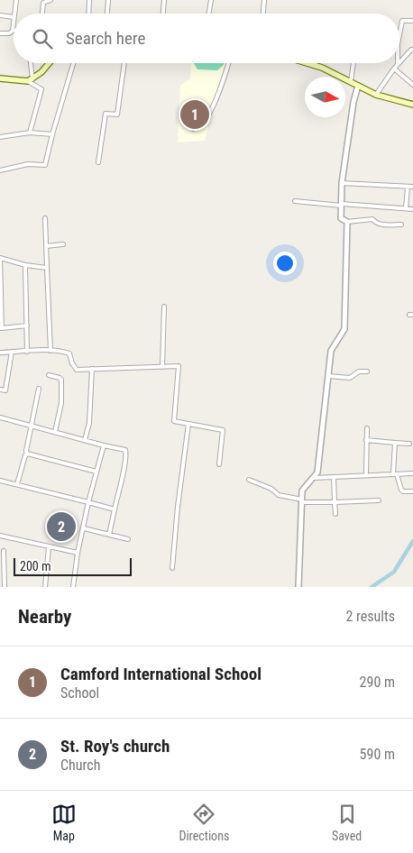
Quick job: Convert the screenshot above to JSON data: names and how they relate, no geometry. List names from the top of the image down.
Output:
{
  "scale_bar": "200 m",
  "north": "right",
  "page": {
    "search": "Search here",
    "pins": ["1", "2"],
    "scale": "200 m",
    "heading": ["Nearby", "2 results"],
    "list": [
      {
        "mark": "1",
        "name": "Camford International School",
        "note": "School",
        "value": "290 m"
      },
      {
        "mark": "2",
        "name": "St. Roy's church",
        "note": "Church",
        "value": "590 m"
      }
    ],
    "nav": ["Map", "Directions", "Saved"]
  }
}
